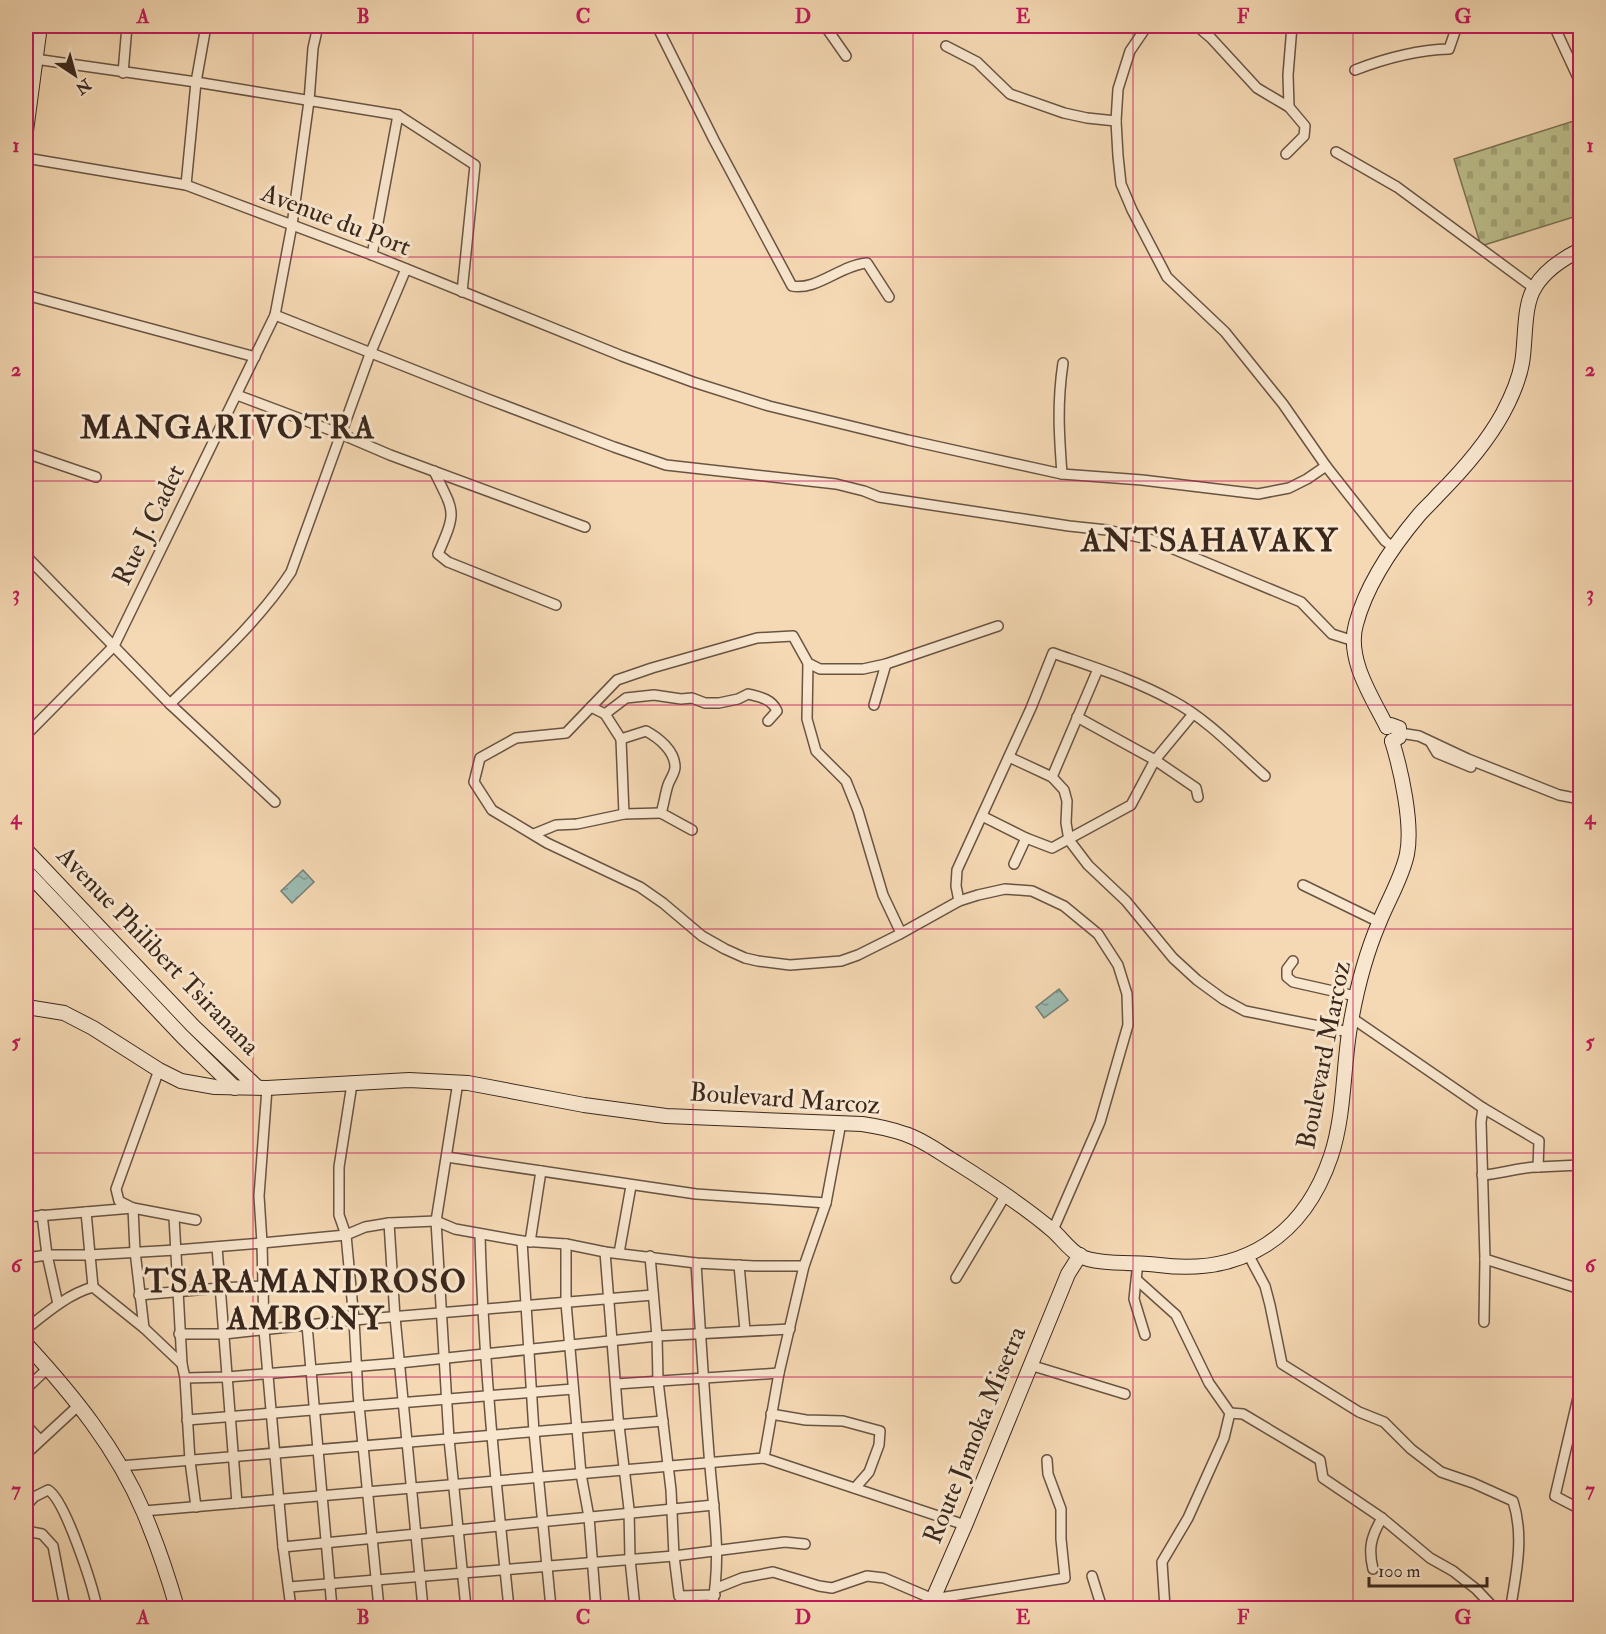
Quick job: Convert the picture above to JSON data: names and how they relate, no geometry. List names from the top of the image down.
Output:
{
  "streets": {
    "main road": ["Avenue Philibert Tsiranana", "Boulevard Marcoz", "Route Jamoka Misetra"],
    "street": ["Avenue du Port", "Rue J. Cadet"]
  },
  "crossings": [
    ["Avenue du Port", "Rue J. Cadet"],
    ["Avenue Philibert Tsiranana", "Boulevard Marcoz"],
    ["Boulevard Marcoz", "Route Jamoka Misetra"]
  ],
  "districts": ["MANGARIVOTRA", "ANTSAHAVAKY", "TSARAMANDROSO AMBONY"],
  "scale_bar": "100 m",
  "north": "bottom right",
  "grid": {
    "columns": [
      "A",
      "B",
      "C",
      "D",
      "E",
      "F",
      "G"
    ],
    "rows": [
      "1",
      "2",
      "3",
      "4",
      "5",
      "6",
      "7"
    ]
  }
}
